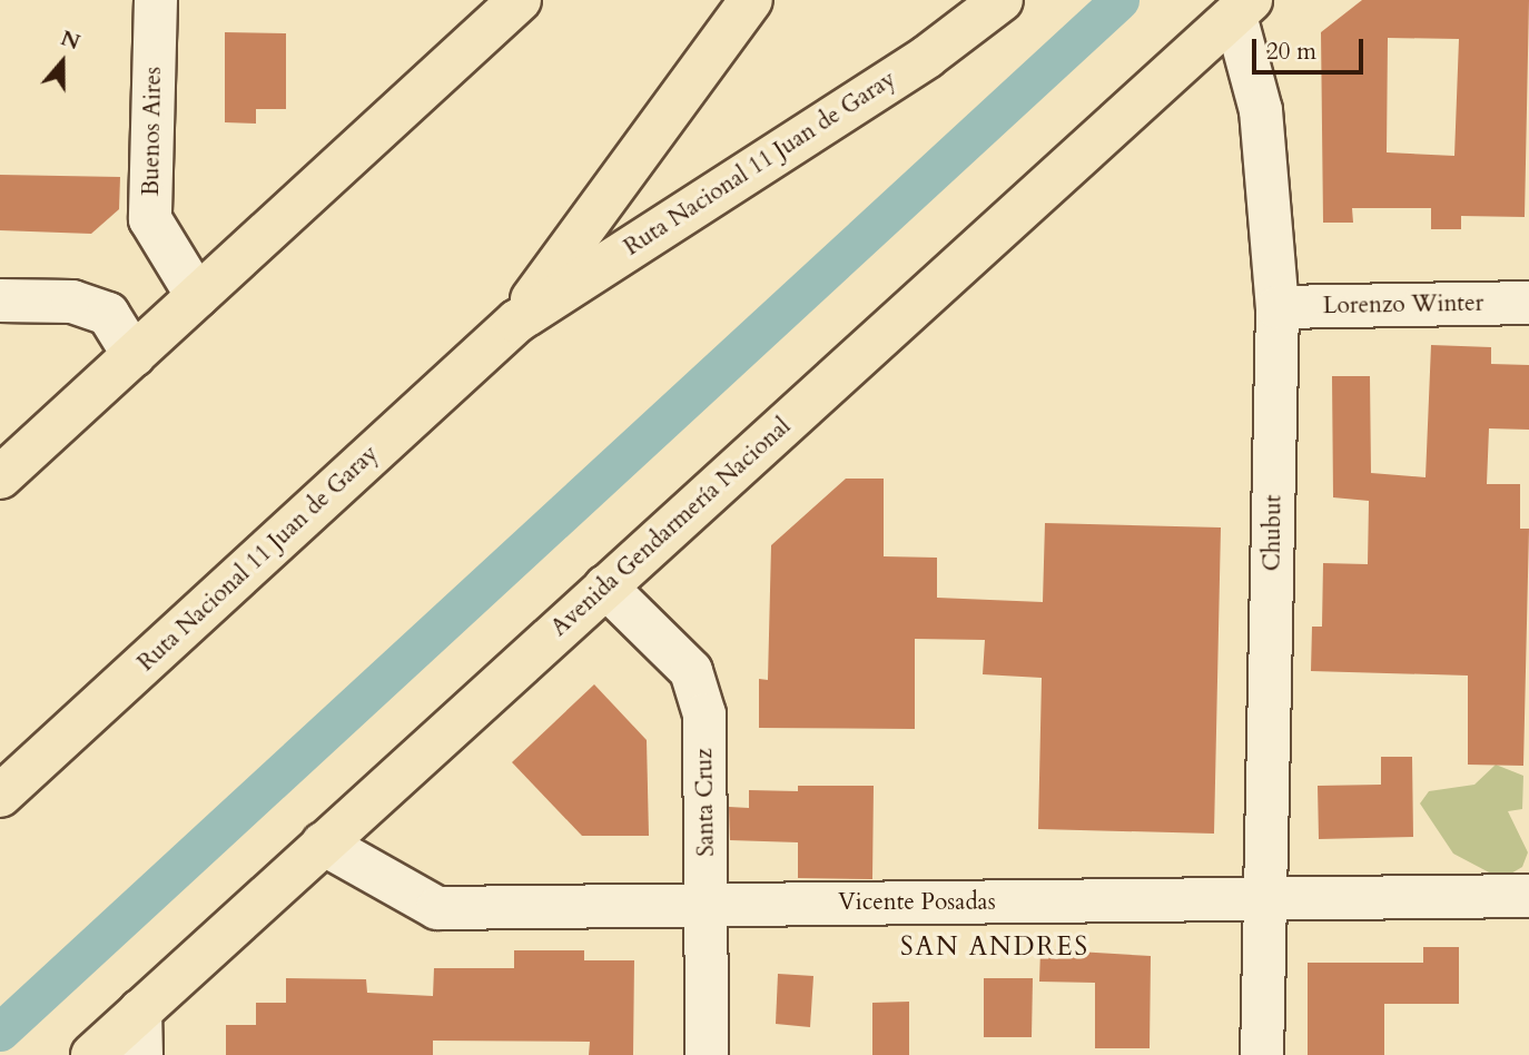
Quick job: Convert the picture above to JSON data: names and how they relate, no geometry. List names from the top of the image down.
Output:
{
  "streets": {
    "main road": ["Ruta Nacional 11 Juan de Garay", "Avenida Gendarmería Nacional"],
    "street": [
      "Buenos Aires",
      "Lorenzo Winter",
      "Chubut",
      "Santa Cruz",
      "Vicente Posadas"
    ]
  },
  "crossings": [
    ["Lorenzo Winter", "Chubut"],
    ["Avenida Gendarmería Nacional", "Chubut"],
    ["Avenida Gendarmería Nacional", "Santa Cruz"],
    ["Avenida Gendarmería Nacional", "Vicente Posadas"],
    ["Chubut", "Vicente Posadas"],
    ["Santa Cruz", "Vicente Posadas"]
  ],
  "districts": ["SAN ANDRES"],
  "scale_bar": "20 m",
  "north": "top"
}
